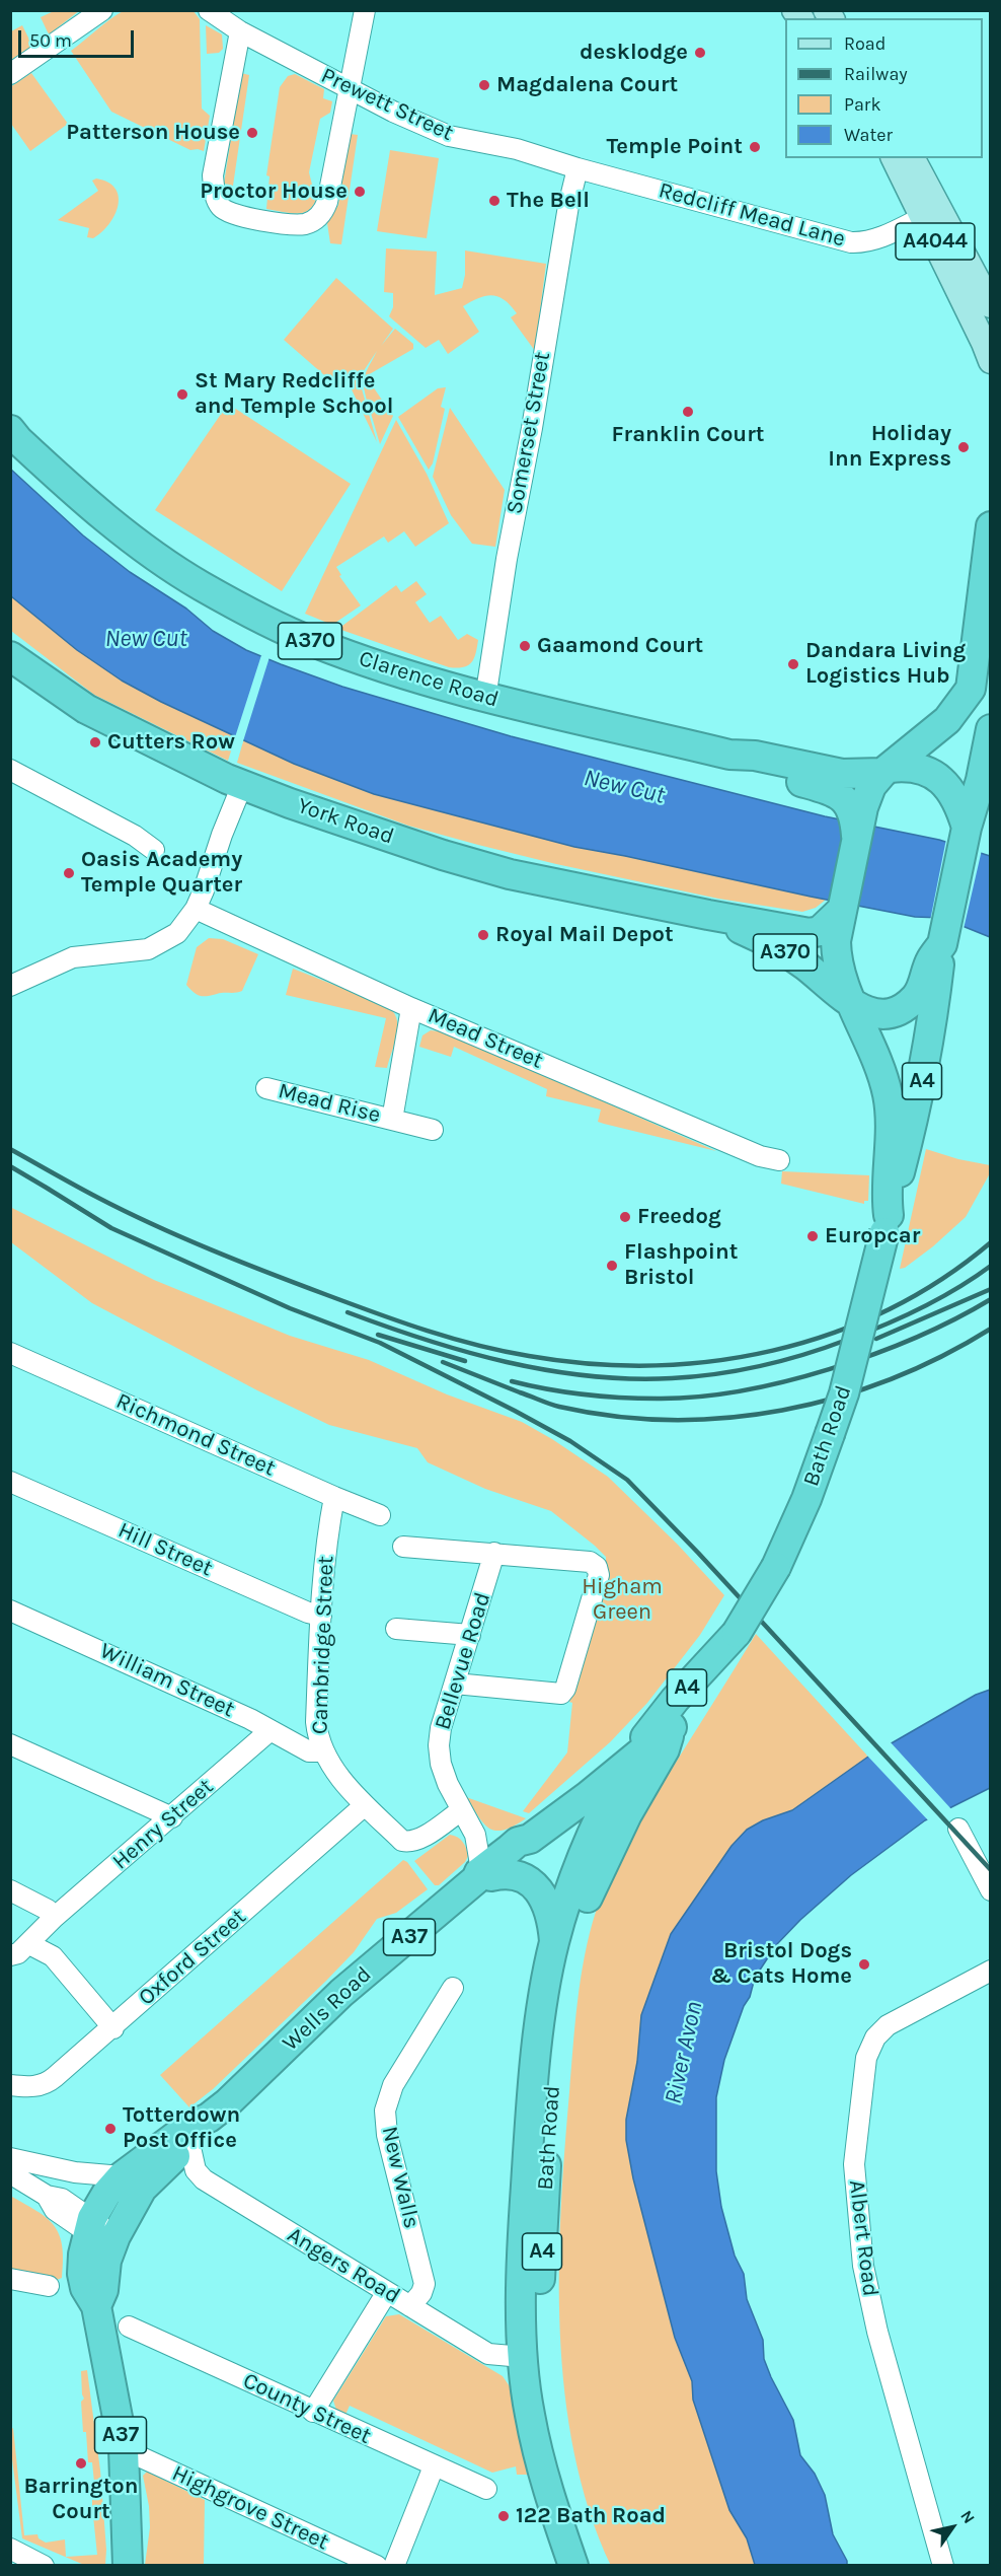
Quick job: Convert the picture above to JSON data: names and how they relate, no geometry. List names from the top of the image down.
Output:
{
  "streets": {
    "highway": [
      "A370",
      "Clarence Road",
      "York Road",
      "A4",
      "Bath Road",
      "A37",
      "Wells Road"
    ],
    "main road": ["A4044"],
    "street": [
      "Prewett Street",
      "Redcliff Mead Lane",
      "Somerset Street",
      "Mead Street",
      "Mead Rise",
      "Richmond Street",
      "Hill Street",
      "Cambridge Street",
      "Bellevue Road",
      "William Street",
      "Henry Street",
      "Oxford Street",
      "New Walls",
      "Albert Road",
      "Angers Road",
      "County Street",
      "Highgrove Street"
    ]
  },
  "crossings": [
    ["Prewett Street", "Redcliff Mead Lane"],
    ["Prewett Street", "Somerset Street"],
    ["Redcliff Mead Lane", "A4044"],
    ["Redcliff Mead Lane", "Somerset Street"],
    ["Somerset Street", "Clarence Road"],
    ["Clarence Road", "A4"],
    ["York Road", "A4"],
    ["York Road", "Bath Road"],
    ["Mead Street", "Mead Rise"],
    ["A4", "Bath Road"],
    ["Richmond Street", "Cambridge Street"],
    ["Bath Road", "A37"],
    ["Bath Road", "Wells Road"],
    ["Bath Road", "Angers Road"],
    ["Hill Street", "Cambridge Street"],
    ["Cambridge Street", "Bellevue Road"],
    ["Cambridge Street", "William Street"],
    ["Cambridge Street", "Oxford Street"],
    ["Bellevue Road", "Wells Road"],
    ["William Street", "Henry Street"],
    ["A37", "Wells Road"],
    ["Wells Road", "Angers Road"],
    ["Wells Road", "Highgrove Street"],
    ["New Walls", "Angers Road"]
  ],
  "water": ["New Cut", "River Avon"],
  "parks": ["Higham Green"],
  "places": [
    "desklodge",
    "Magdalena Court",
    "Patterson House",
    "Temple Point",
    "Proctor House",
    "The Bell",
    "St Mary Redcliffe and Temple School",
    "Franklin Court",
    "Holiday Inn Express",
    "Gaamond Court",
    "Dandara Living Logistics Hub",
    "Cutters Row",
    "Oasis Academy Temple Quarter",
    "Royal Mail Depot",
    "Freedog",
    "Europcar",
    "Flashpoint Bristol",
    "Bristol Dogs & Cats Home",
    "Totterdown Post Office",
    "Barrington Court",
    "122 Bath Road"
  ],
  "legend": [
    "Road",
    "Railway",
    "Park",
    "Water"
  ],
  "scale_bar": "50 m",
  "north": "top right"
}
